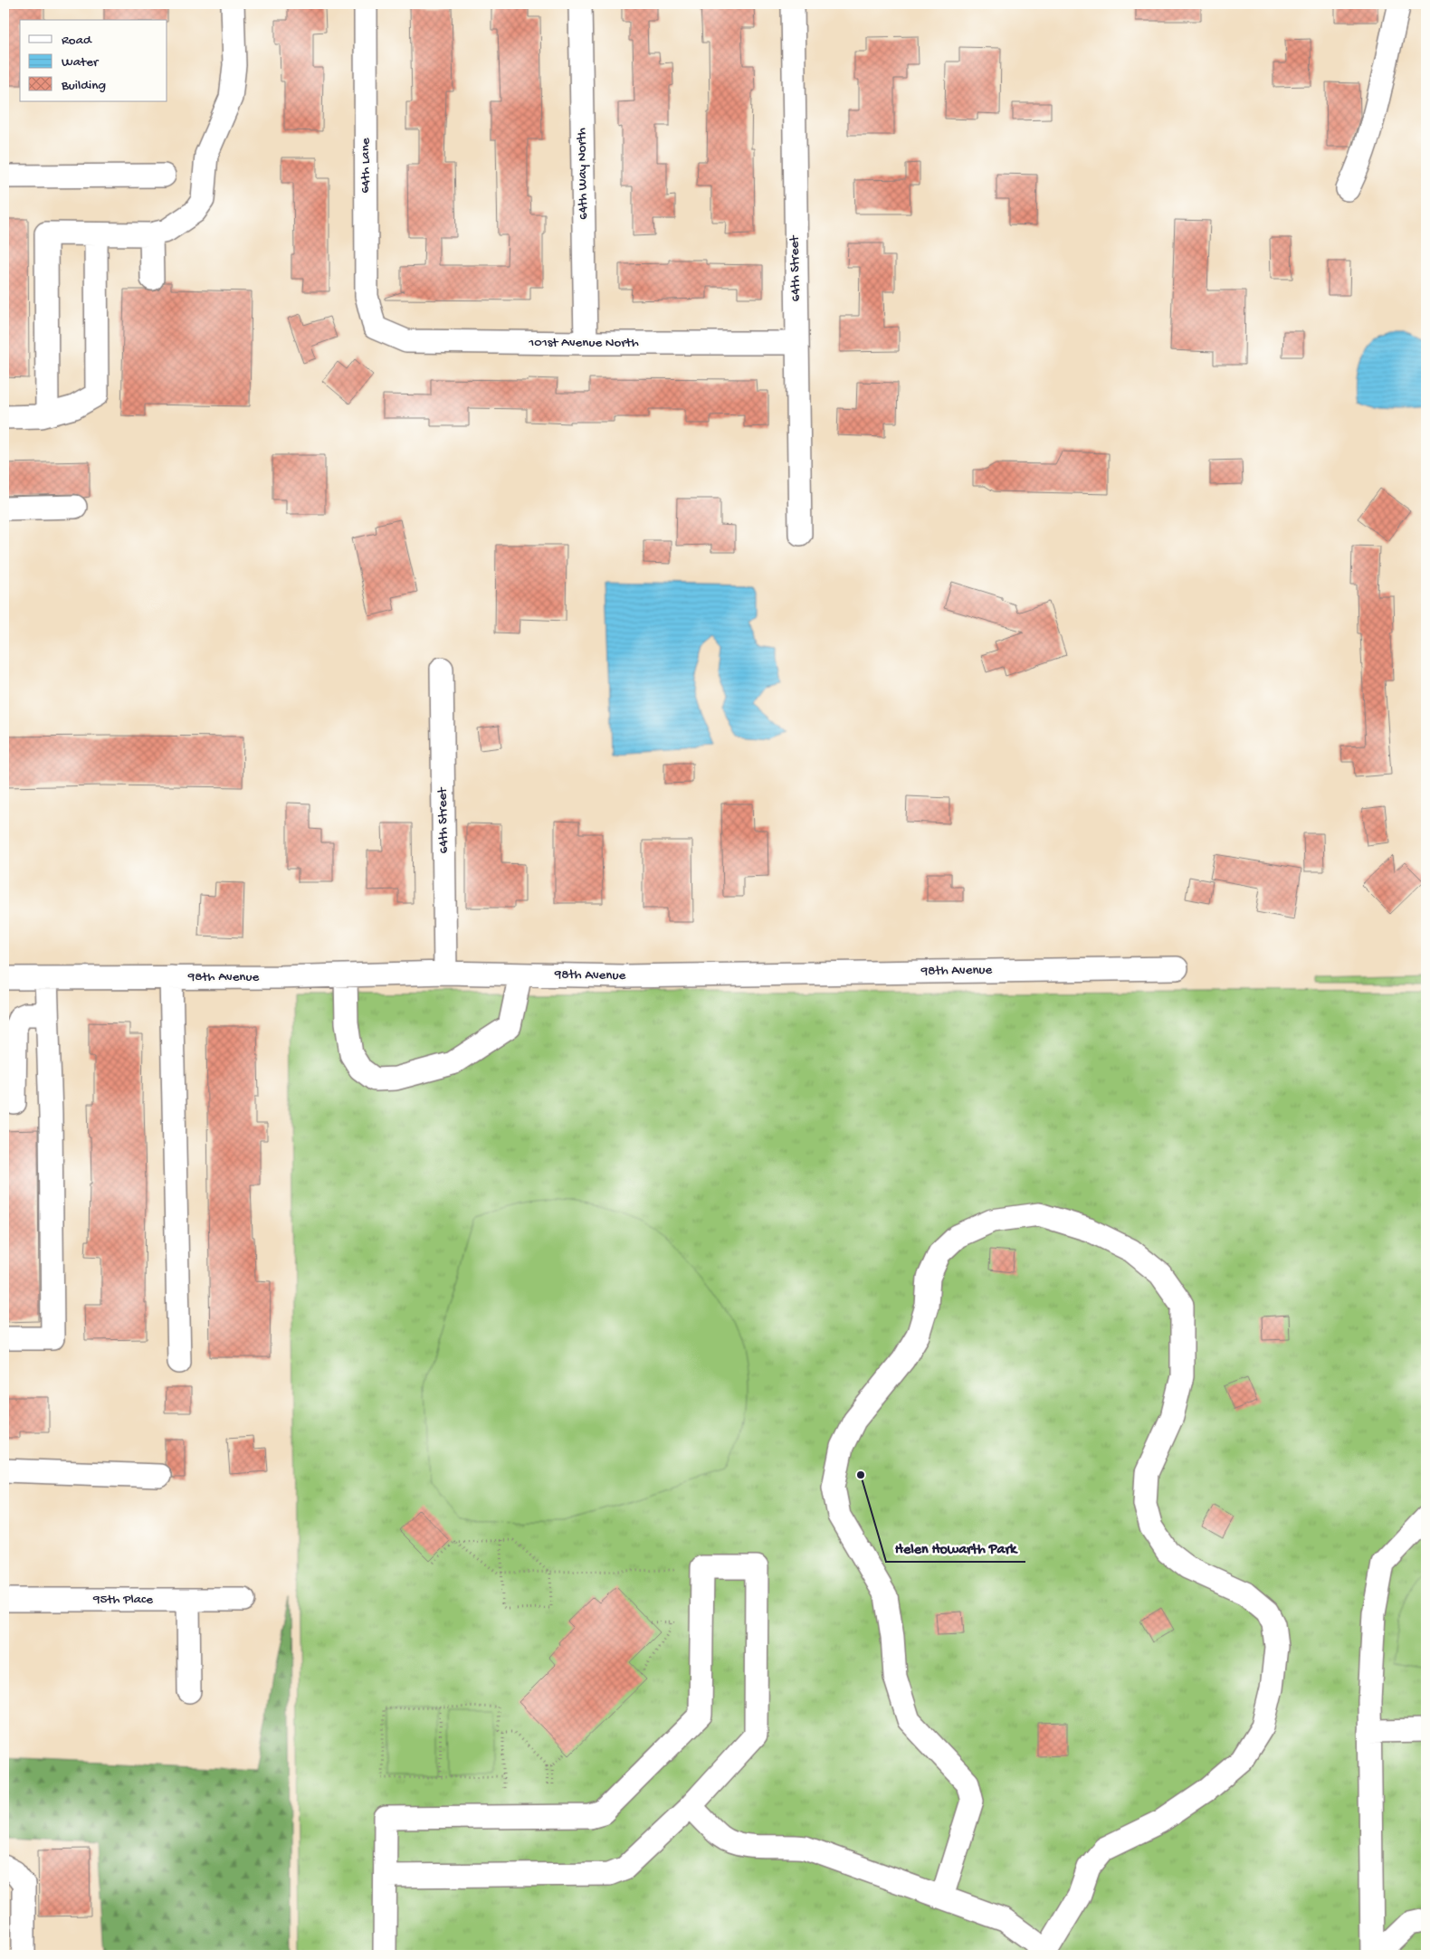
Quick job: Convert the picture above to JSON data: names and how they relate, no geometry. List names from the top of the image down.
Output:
{
  "streets": {
    "street": [
      "64th Lane",
      "64th Way North",
      "64th Street",
      "101st Avenue North",
      "98th Avenue",
      "95th Place"
    ]
  },
  "crossings": [
    ["64th Lane", "101st Avenue North"],
    ["64th Way North", "101st Avenue North"],
    ["64th Street", "101st Avenue North"],
    ["64th Street", "98th Avenue"]
  ],
  "places": ["Helen Howarth Park"],
  "legend": ["Road", "Water", "Building"]
}
